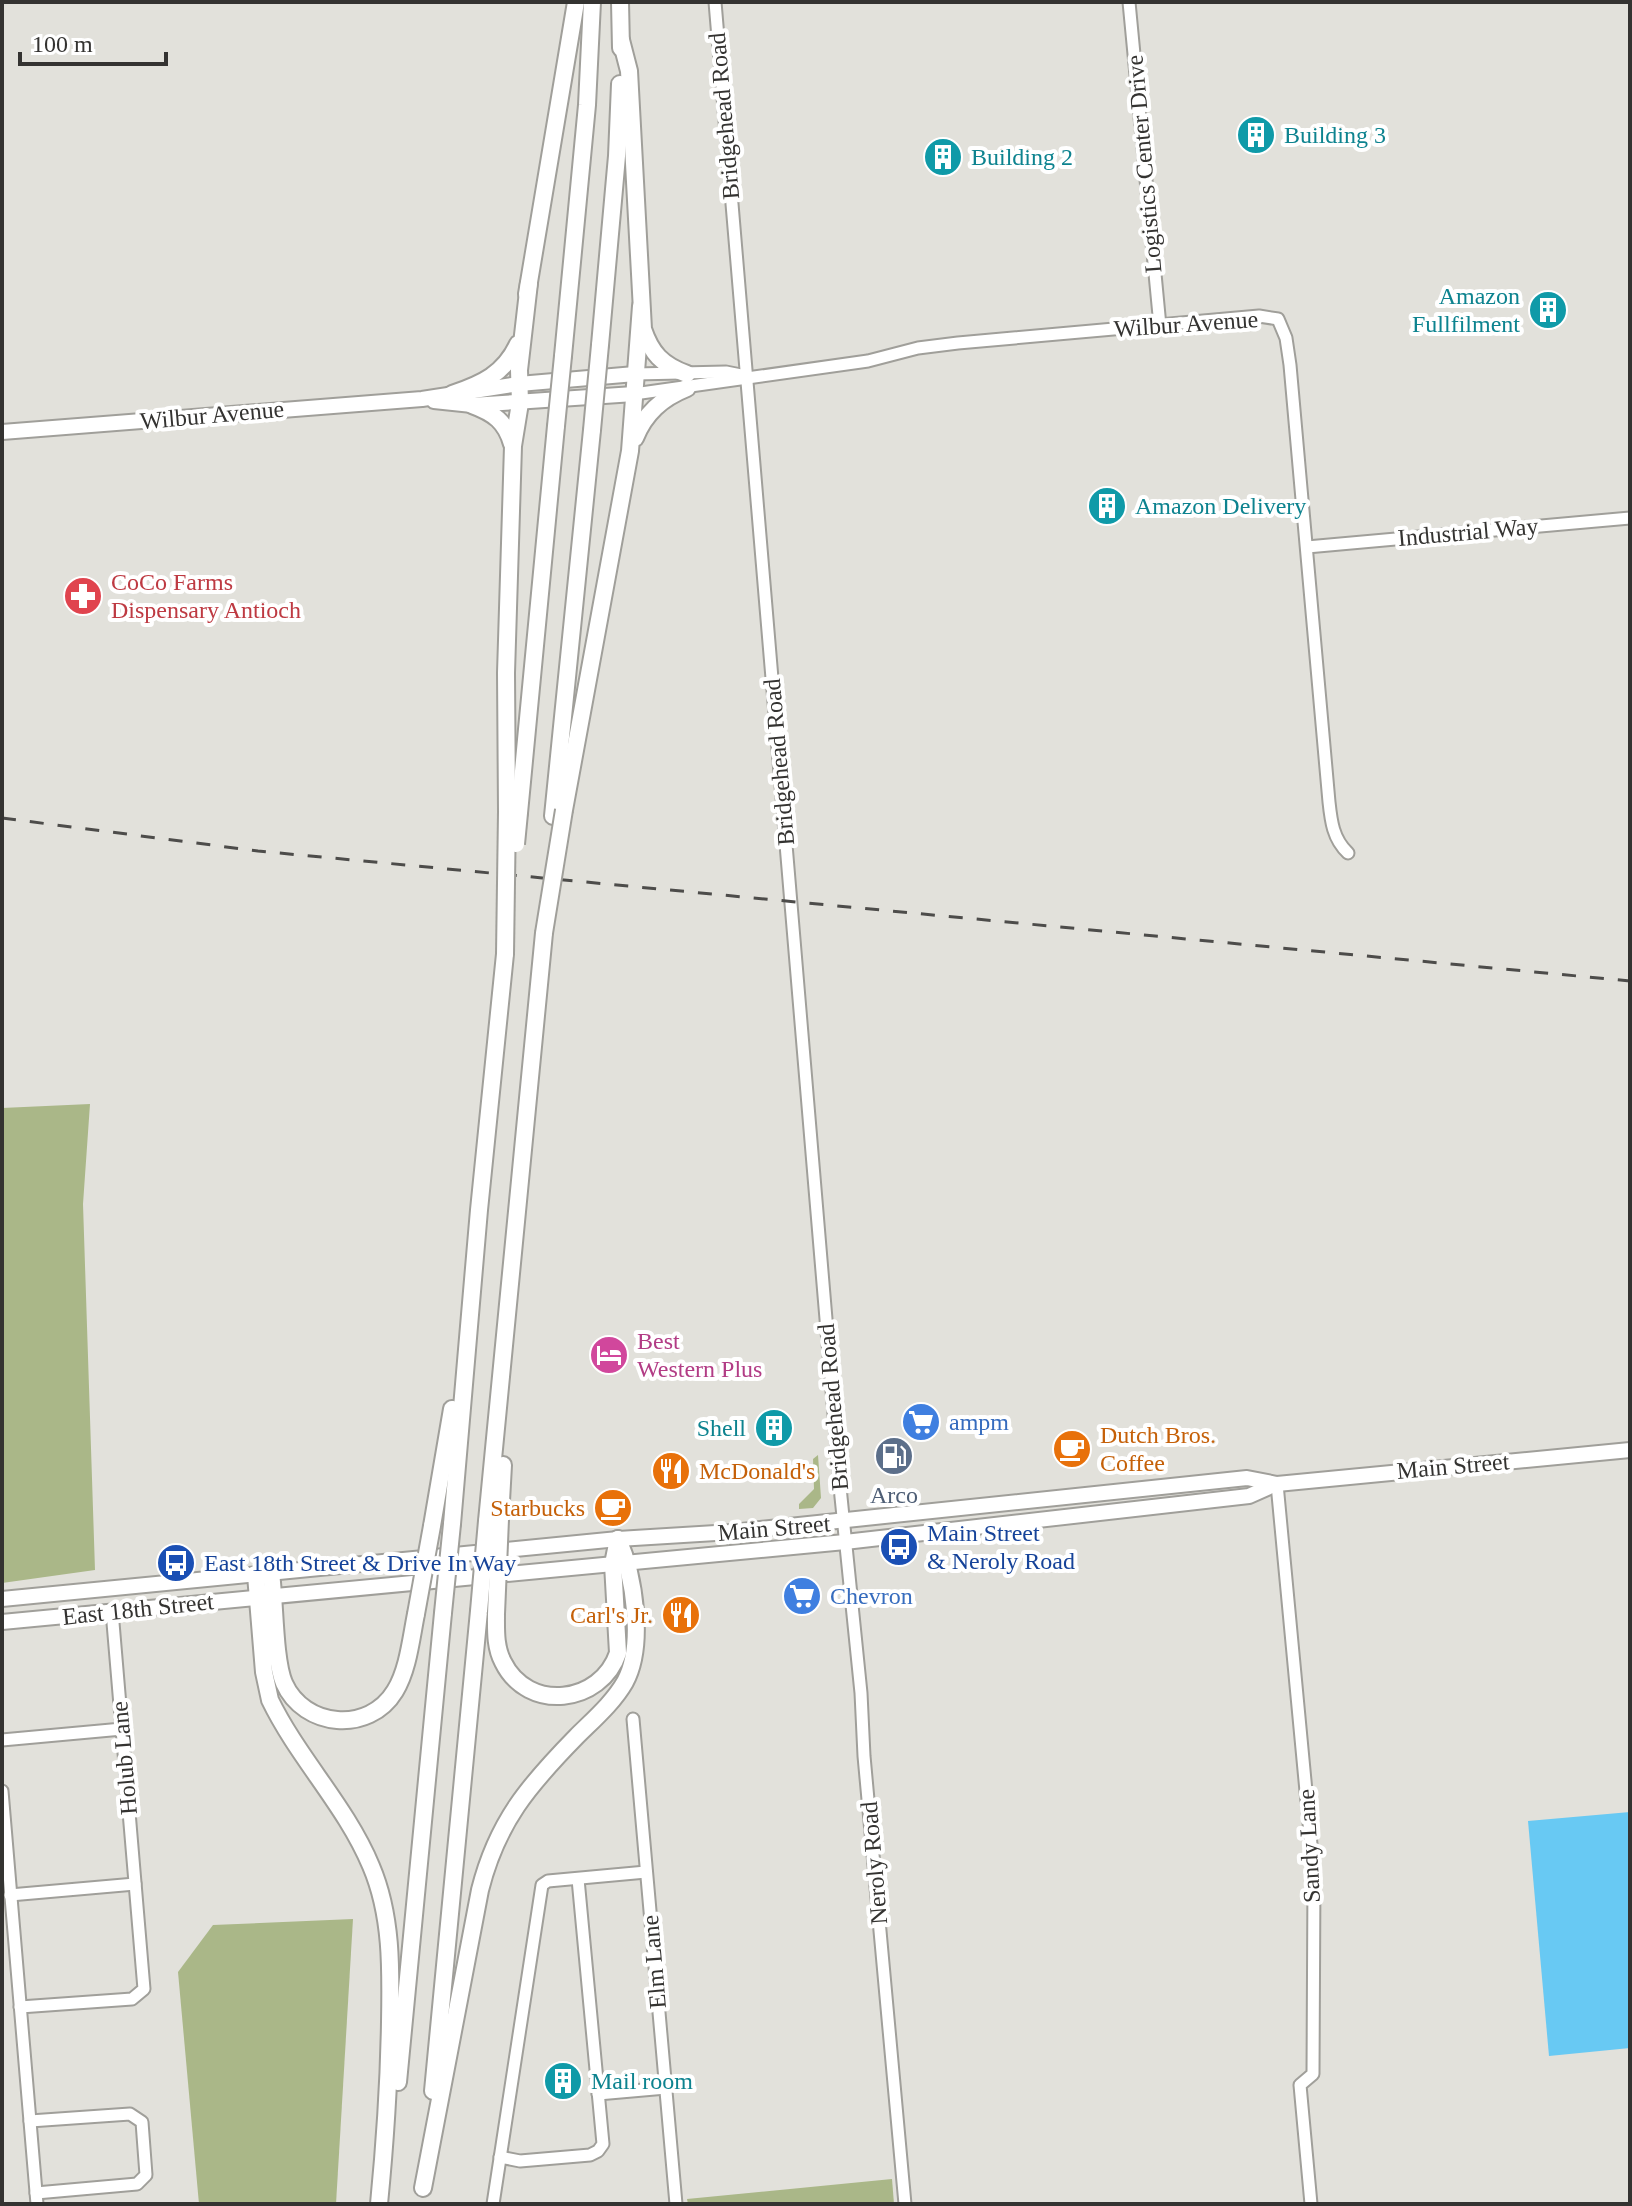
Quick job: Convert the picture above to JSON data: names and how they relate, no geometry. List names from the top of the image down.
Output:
{
  "streets": {
    "main road": ["Wilbur Avenue", "Main Street", "East 18th Street"],
    "street": [
      "Bridgehead Road",
      "Logistics Center Drive",
      "Industrial Way",
      "Holub Lane",
      "Sandy Lane",
      "Neroly Road",
      "Elm Lane"
    ]
  },
  "crossings": [
    ["Bridgehead Road", "Wilbur Avenue"],
    ["Bridgehead Road", "Main Street"],
    ["Bridgehead Road", "Neroly Road"],
    ["Logistics Center Drive", "Wilbur Avenue"],
    ["Wilbur Avenue", "Industrial Way"],
    ["Main Street", "East 18th Street"],
    ["Main Street", "Sandy Lane"],
    ["Main Street", "Neroly Road"],
    ["East 18th Street", "Holub Lane"]
  ],
  "places": {
    "building": [
      "Building 3",
      "Building 2",
      "Amazon Fullfilment",
      "Amazon Delivery",
      "Shell",
      "Mail room"
    ],
    "pharmacy": ["CoCo Farms Dispensary Antioch"],
    "hotel": ["Best Western Plus"],
    "supermarket": ["ampm", "Chevron"],
    "cafe": ["Dutch Bros. Coffee", "Starbucks"],
    "fuel station": ["Arco"],
    "restaurant": ["McDonald's", "Carl's Jr."],
    "bus stop": ["Main Street & Neroly Road", "East 18th Street & Drive In Way"]
  },
  "scale_bar": "100 m"
}
